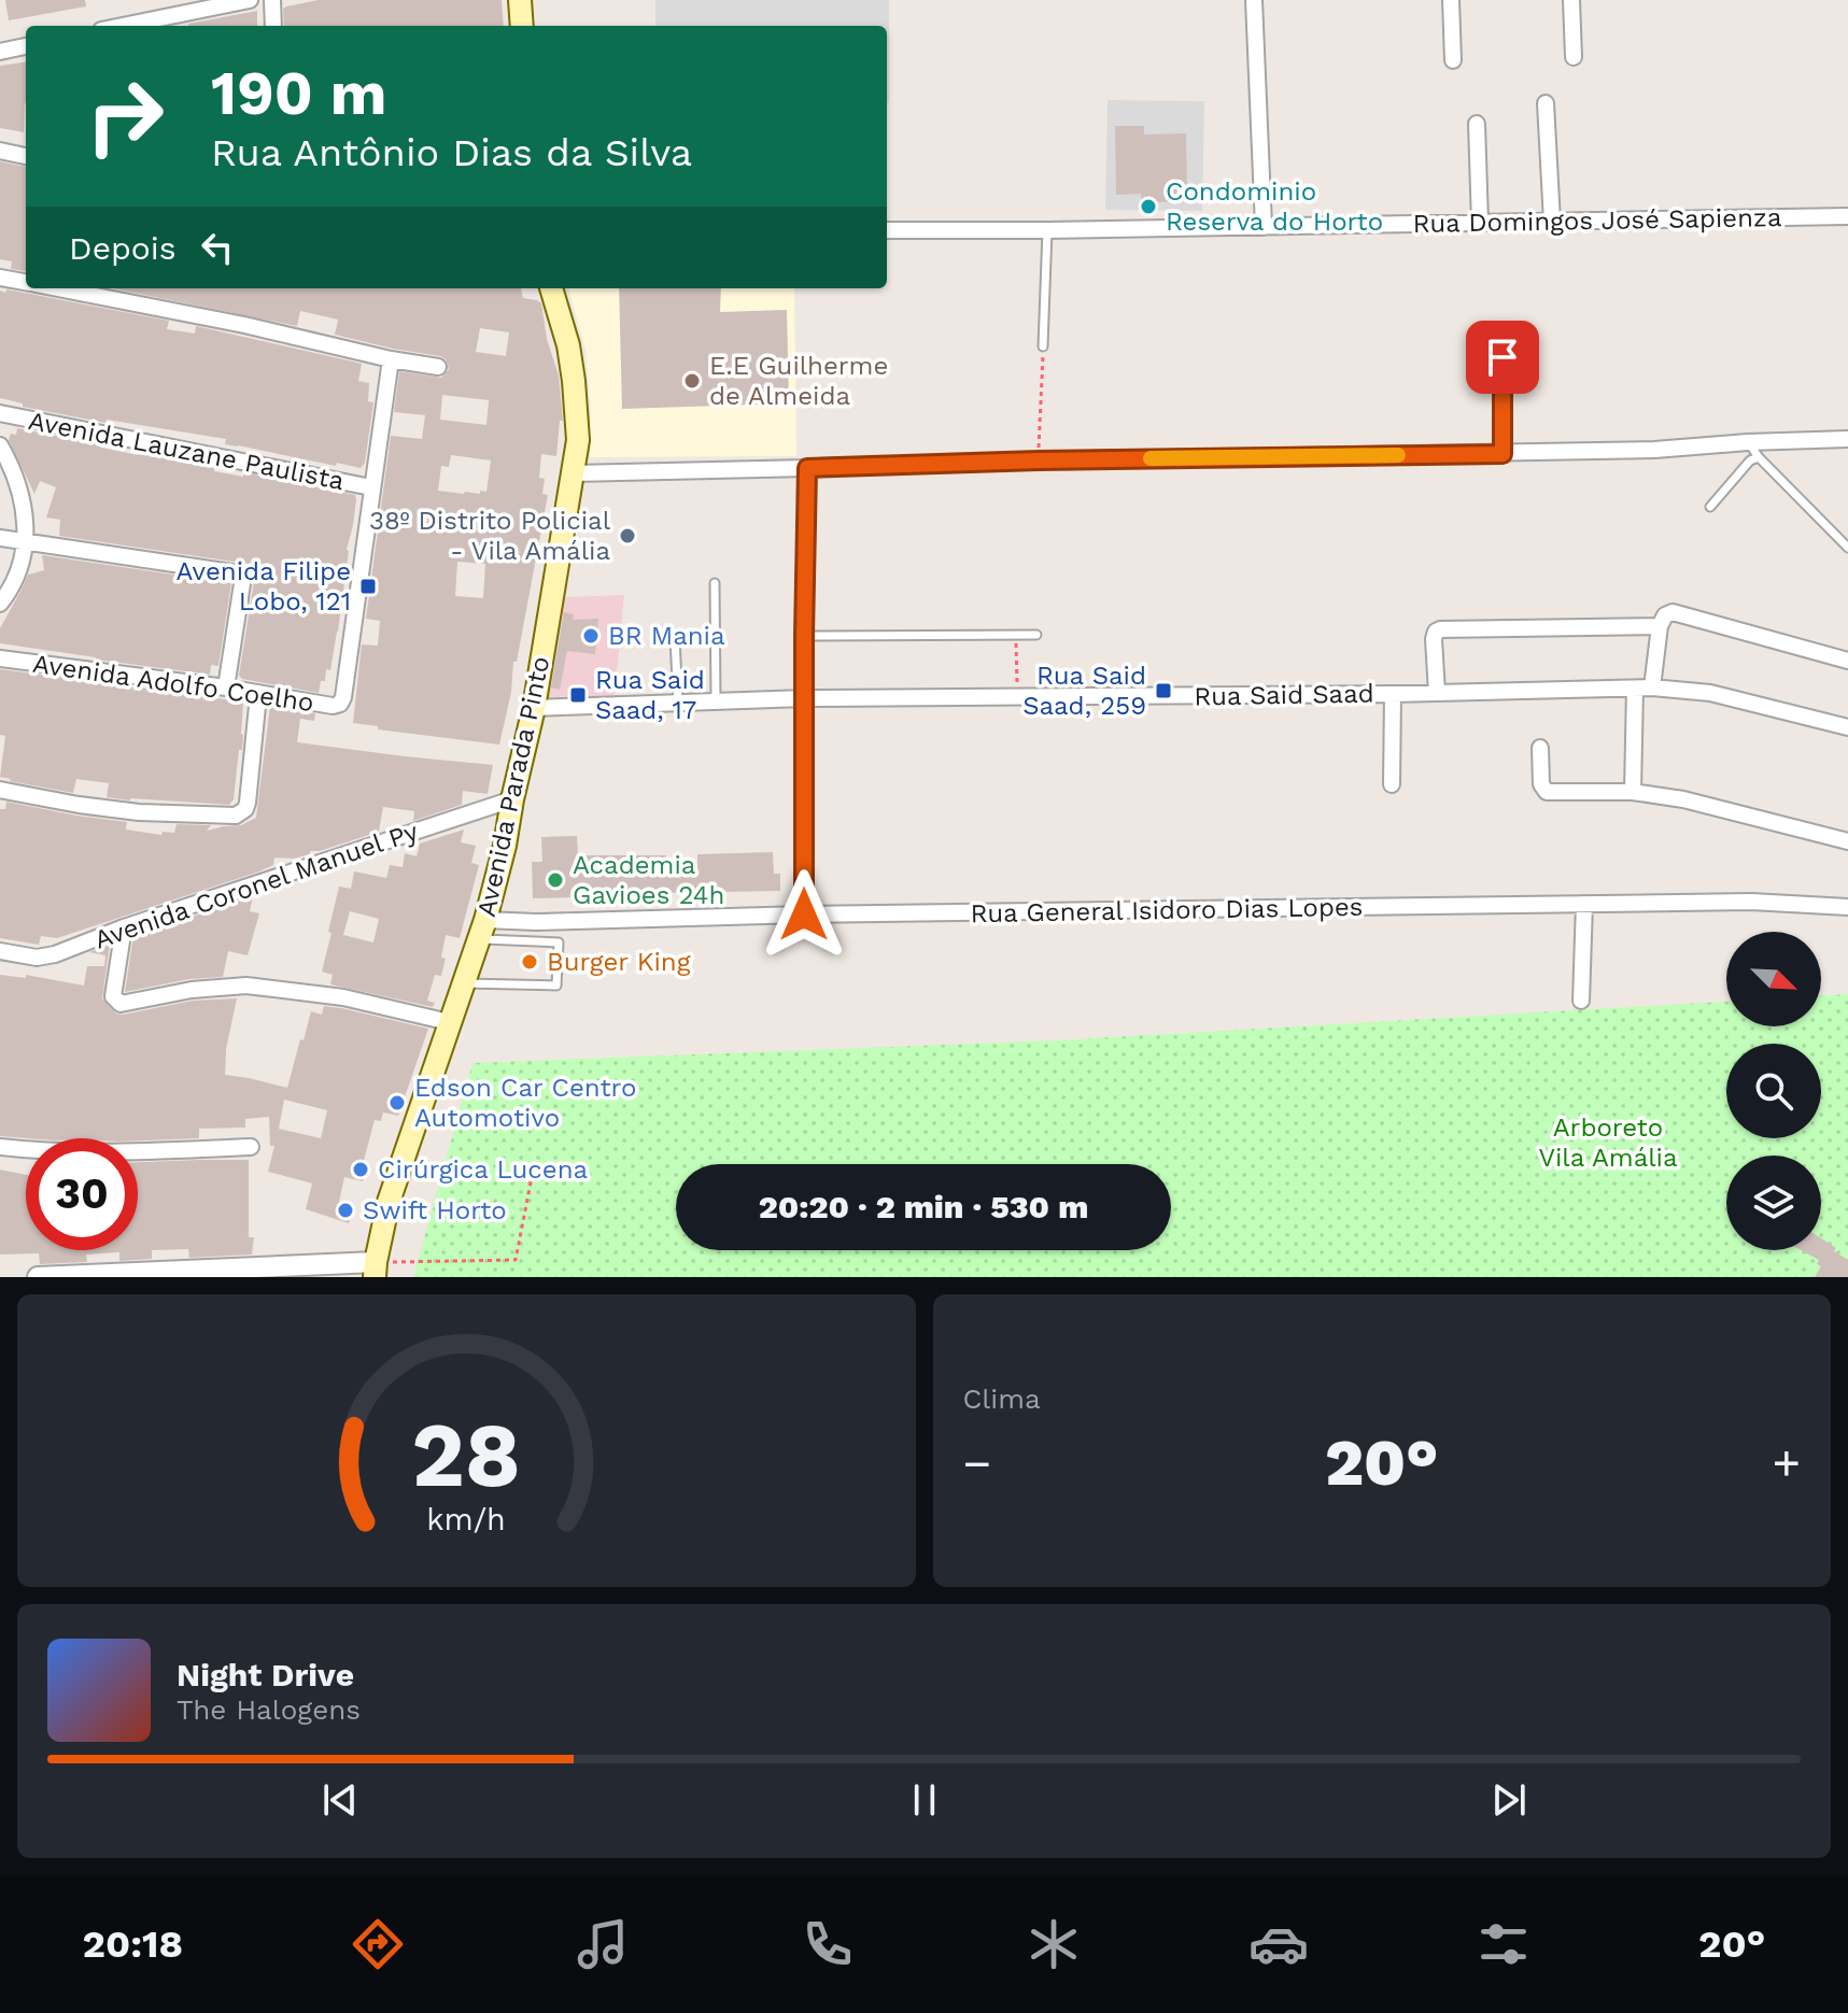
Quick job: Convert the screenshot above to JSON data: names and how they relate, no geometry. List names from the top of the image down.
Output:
{
  "streets": {
    "main road": ["Avenida Parada Pinto"],
    "street": [
      "Rua Domingos José Sapienza",
      "Avenida Lauzane Paulista",
      "Avenida Adolfo Coelho",
      "Rua Said Saad",
      "Avenida Coronel Manuel Py",
      "Rua General Isidoro Dias Lopes"
    ]
  },
  "crossings": [
    ["Avenida Lauzane Paulista", "Avenida Adolfo Coelho"],
    ["Rua Said Saad", "Avenida Parada Pinto"],
    ["Avenida Parada Pinto", "Avenida Coronel Manuel Py"],
    ["Avenida Parada Pinto", "Rua General Isidoro Dias Lopes"]
  ],
  "parks": ["Arboreto Vila Amália"],
  "places": {
    "other": [
      "Condominio Reserva do Horto",
      "E.E Guilherme de Almeida",
      "38º Distrito Policial - Vila Amália",
      "BR Mania",
      "Academia Gavioes 24h",
      "Burger King",
      "Edson Car Centro Automotivo",
      "Cirúrgica Lucena",
      "Swift Horto"
    ],
    "transit": ["Avenida Filipe Lobo, 121", "Rua Said Saad, 259", "Rua Said Saad, 17"]
  },
  "north": "bottom right",
  "page": {
    "turn": ["190 m", "Rua Antônio Dias da Silva"],
    "then": "Depois",
    "limit": "30",
    "trip": "20:20 · 2 min · 530 m",
    "tile": "Clima",
    "heat": ["−", "20°", "+"],
    "song": ["Night Drive", "The Halogens"],
    "tabs": ["20:18", "20°"],
    "gauge": ["28", "km/h"]
  }
}
